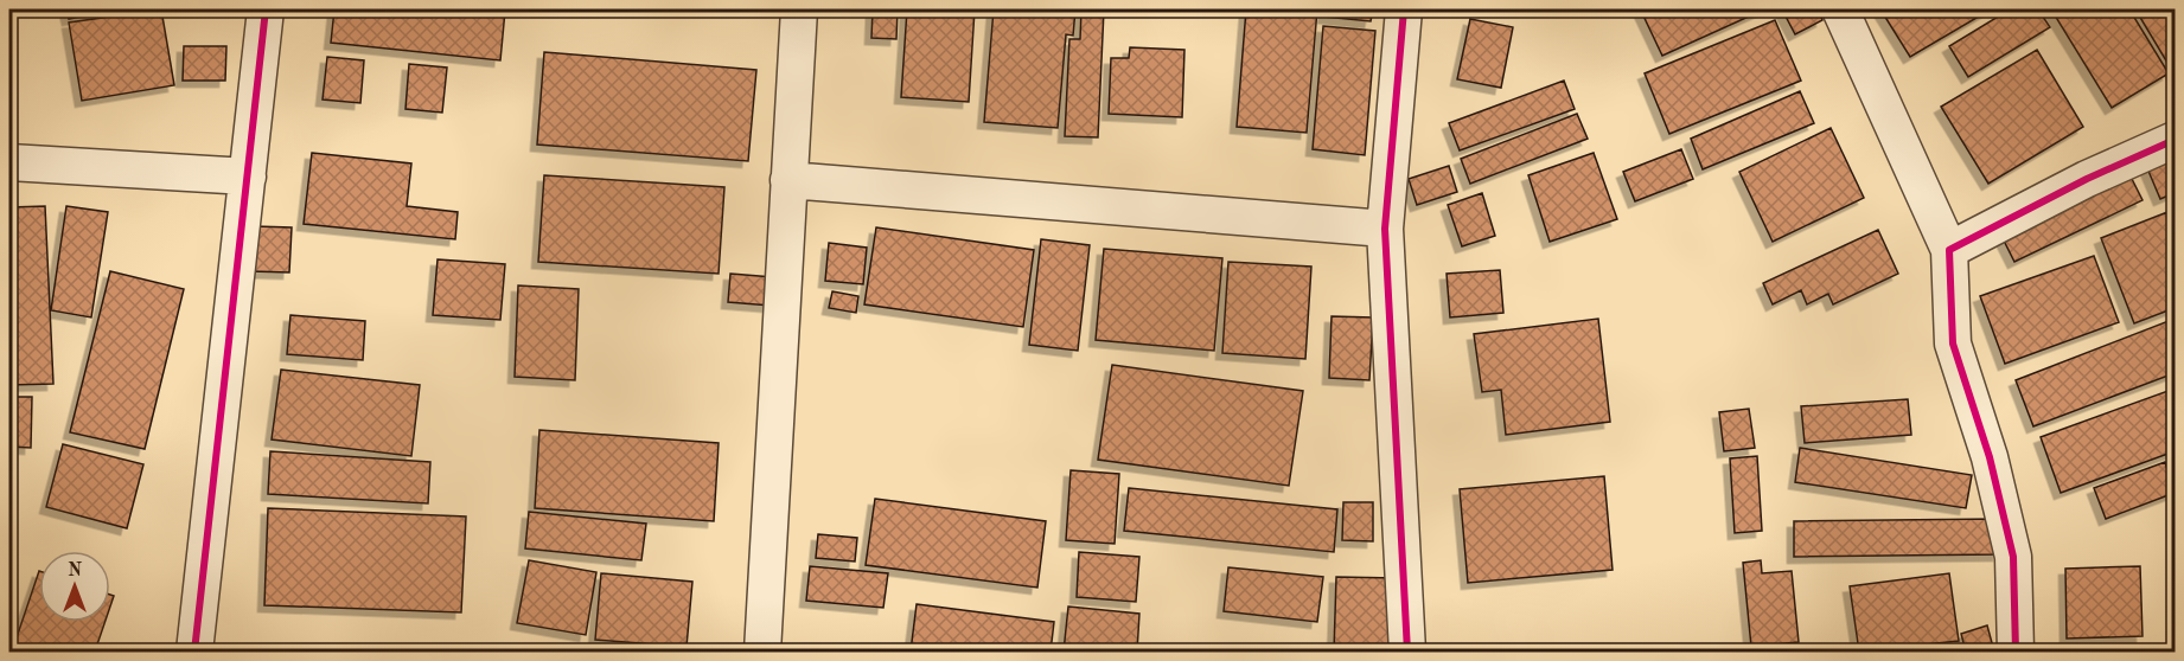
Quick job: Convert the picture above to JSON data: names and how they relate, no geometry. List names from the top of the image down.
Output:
{
  "north": "top"
}
